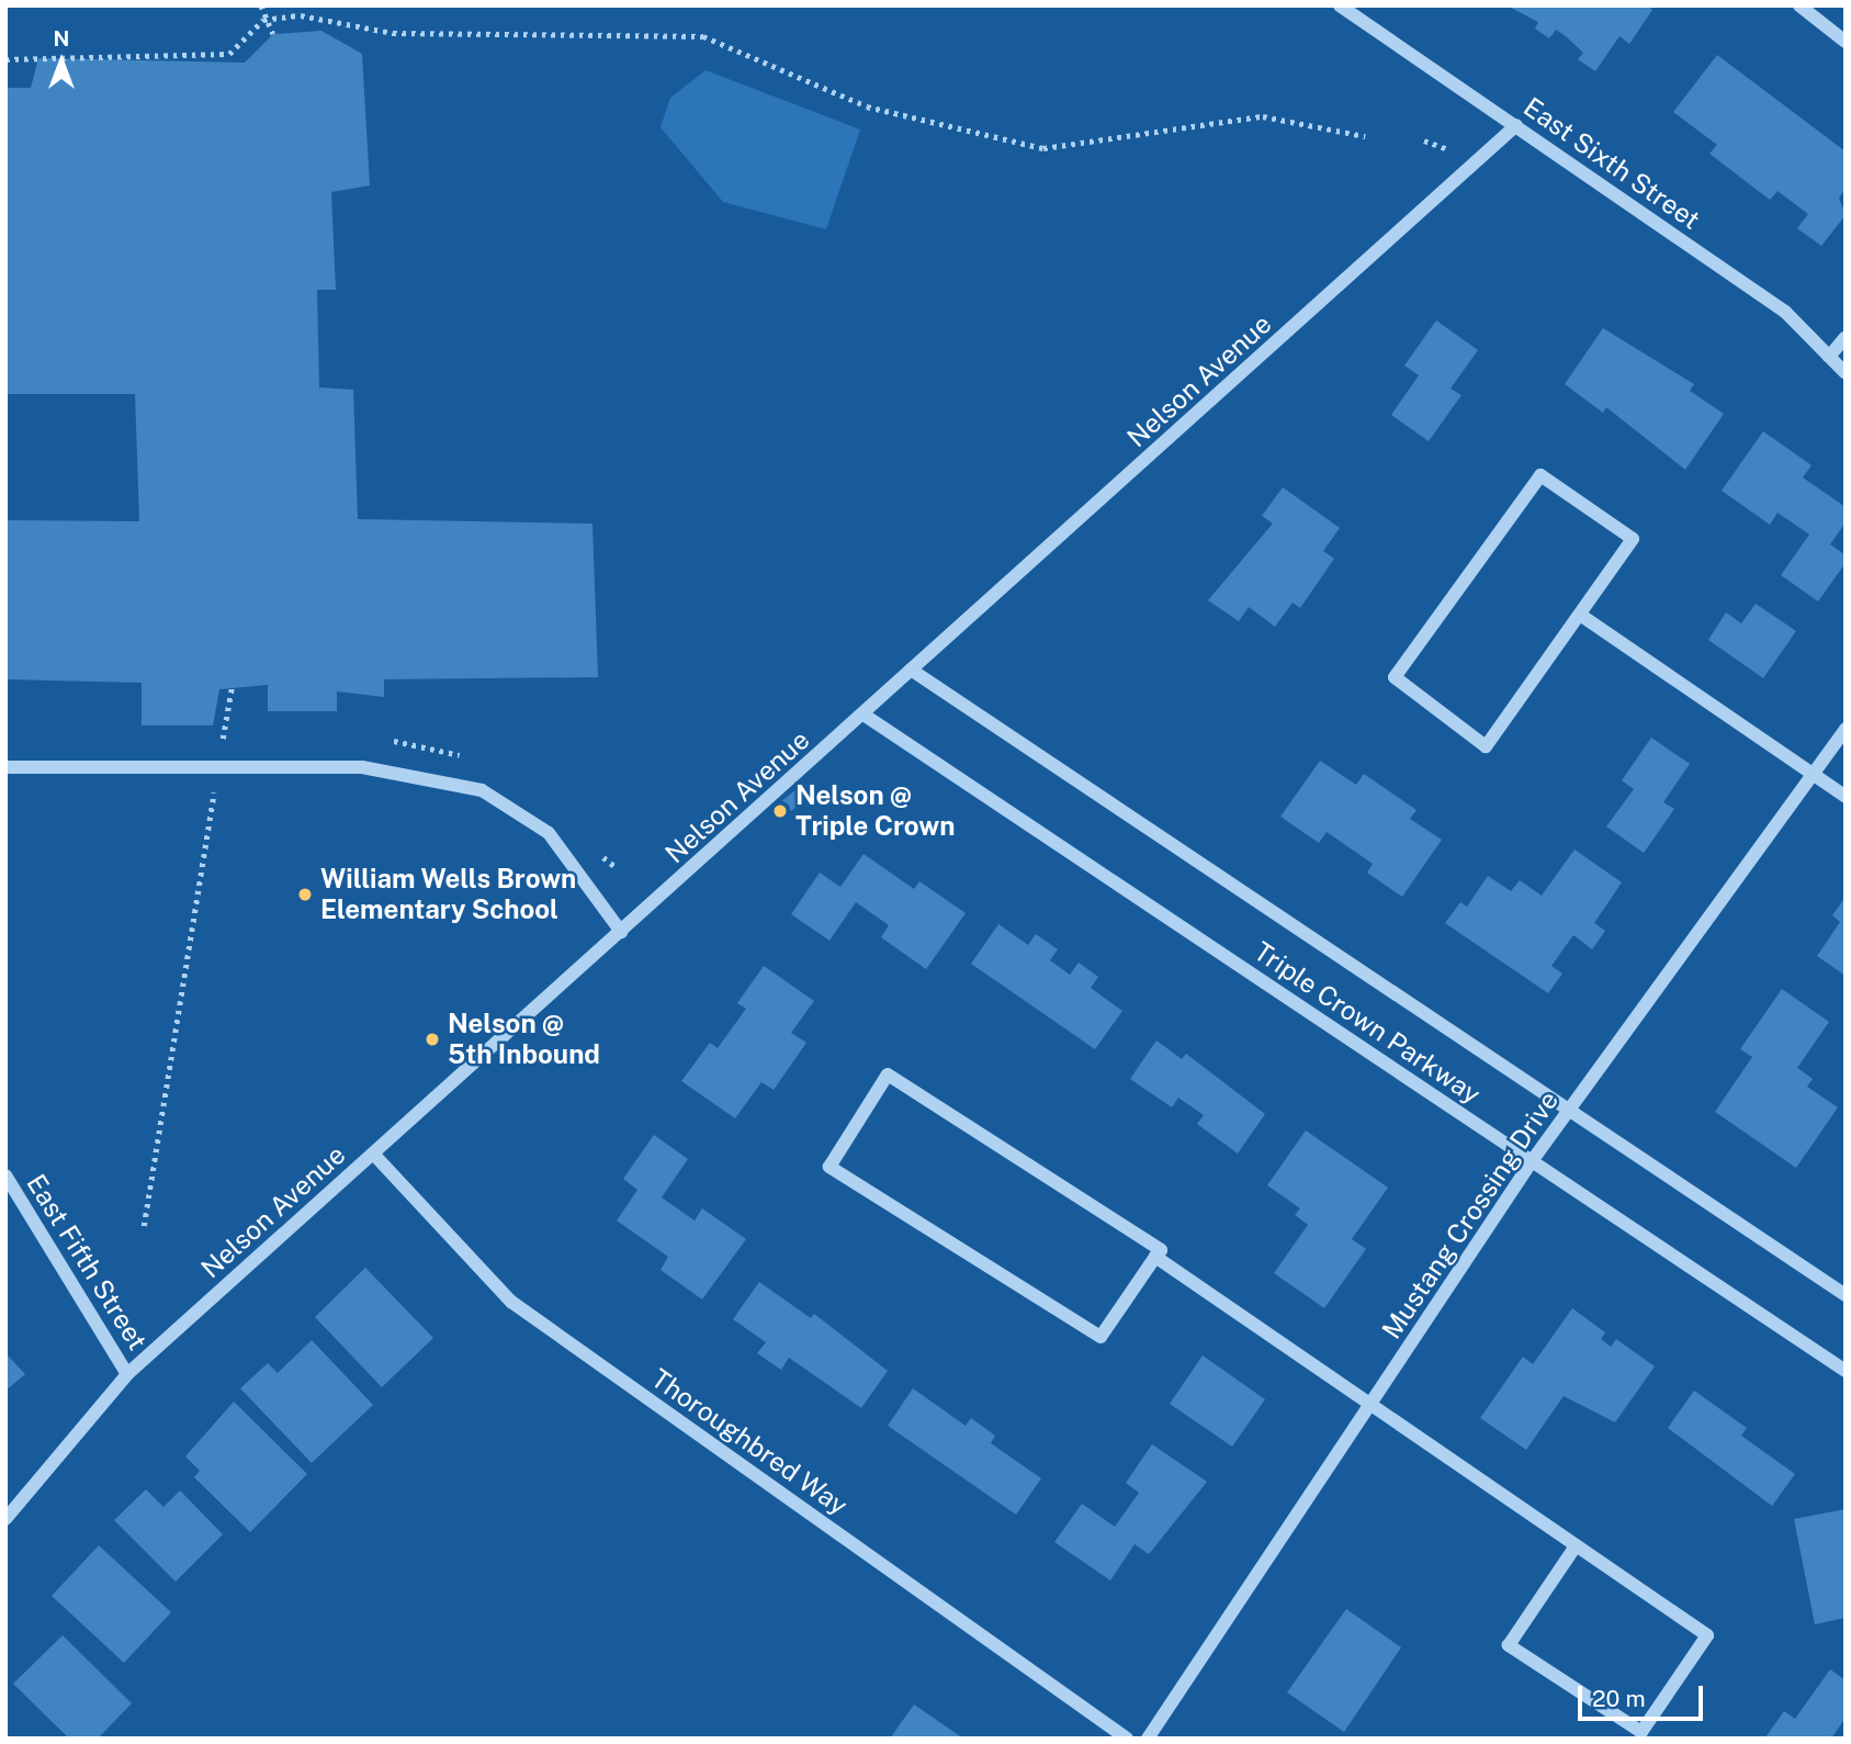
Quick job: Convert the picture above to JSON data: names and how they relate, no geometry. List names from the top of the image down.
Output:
{
  "streets": {
    "street": [
      "East Sixth Street",
      "Nelson Avenue",
      "Triple Crown Parkway",
      "Mustang Crossing Drive",
      "East Fifth Street",
      "Thoroughbred Way"
    ]
  },
  "crossings": [
    ["East Sixth Street", "Nelson Avenue"],
    ["Nelson Avenue", "Triple Crown Parkway"],
    ["Nelson Avenue", "East Fifth Street"],
    ["Nelson Avenue", "Thoroughbred Way"],
    ["Triple Crown Parkway", "Mustang Crossing Drive"]
  ],
  "places": ["Nelson @ Triple Crown", "William Wells Brown Elementary School", "Nelson @ 5th Inbound"],
  "scale_bar": "20 m",
  "north": "top"
}
